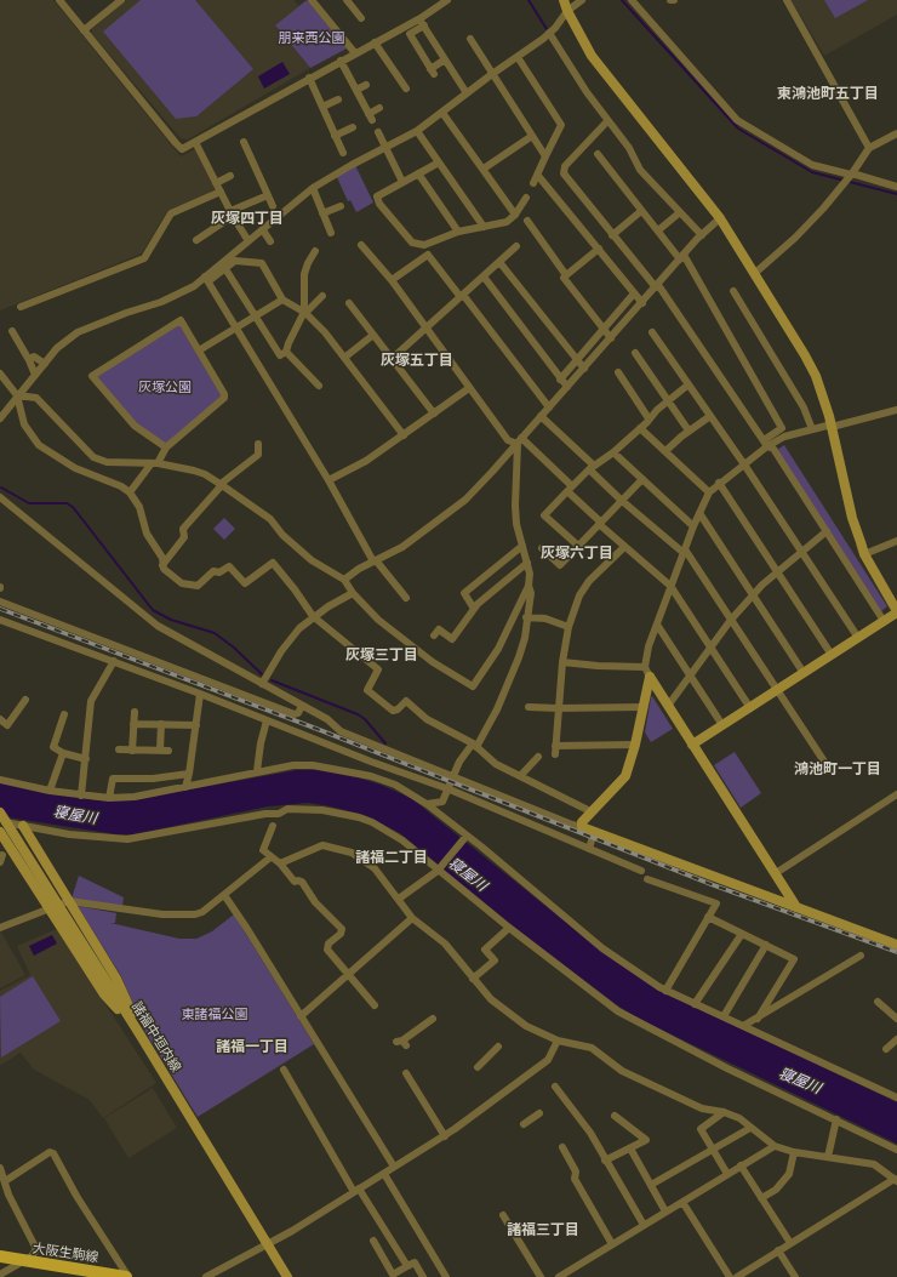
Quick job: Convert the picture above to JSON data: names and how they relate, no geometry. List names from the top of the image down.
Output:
{
  "streets": {
    "main road": ["大阪生駒線"],
    "street": ["諸福中垣内線"]
  },
  "districts": [
    "東鴻池町五丁目",
    "灰塚四丁目",
    "灰塚五丁目",
    "灰塚六丁目",
    "灰塚三丁目",
    "鴻池町一丁目",
    "諸福二丁目",
    "諸福一丁目",
    "諸福三丁目"
  ],
  "water": ["寝屋川"],
  "parks": ["朋来西公園", "灰塚公園", "東諸福公園"]
}
